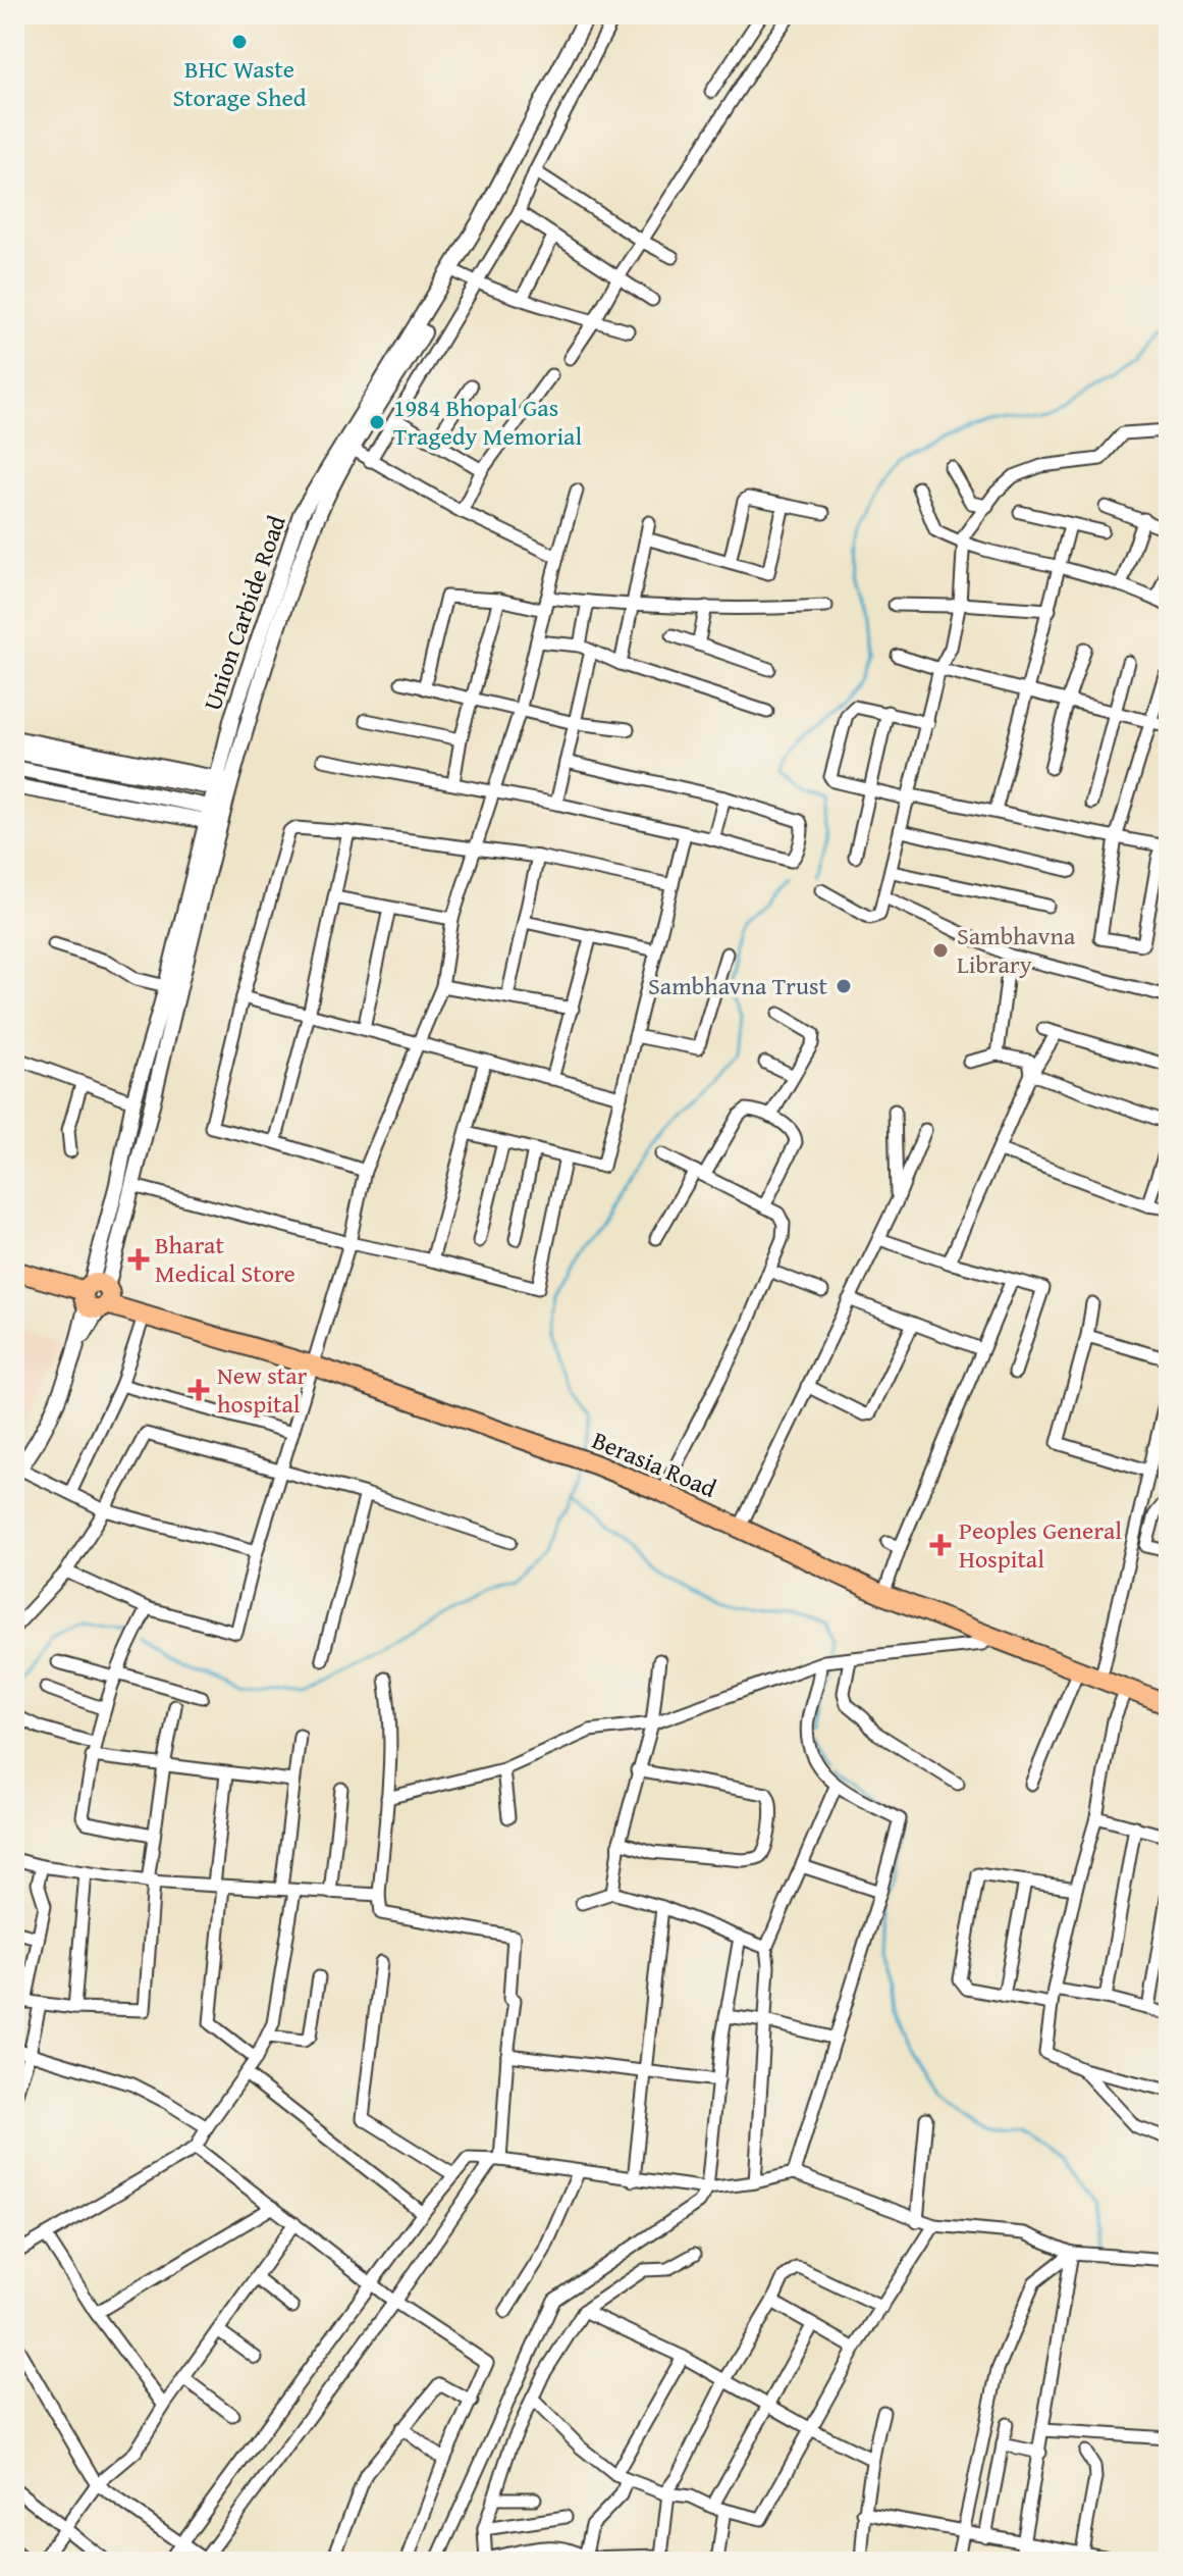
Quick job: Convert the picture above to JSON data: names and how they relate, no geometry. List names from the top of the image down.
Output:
{
  "streets": {
    "main road": ["Berasia Road"],
    "street": ["Union Carbide Road"]
  },
  "crossings": [
    ["Union Carbide Road", "Berasia Road"]
  ],
  "places": {
    "other": [
      "BHC Waste Storage Shed",
      "1984 Bhopal Gas Tragedy Memorial",
      "Sambhavna Library",
      "Sambhavna Trust"
    ],
    "health": ["Bharat Medical Store", "New star hospital", "Peoples General Hospital"]
  }
}
